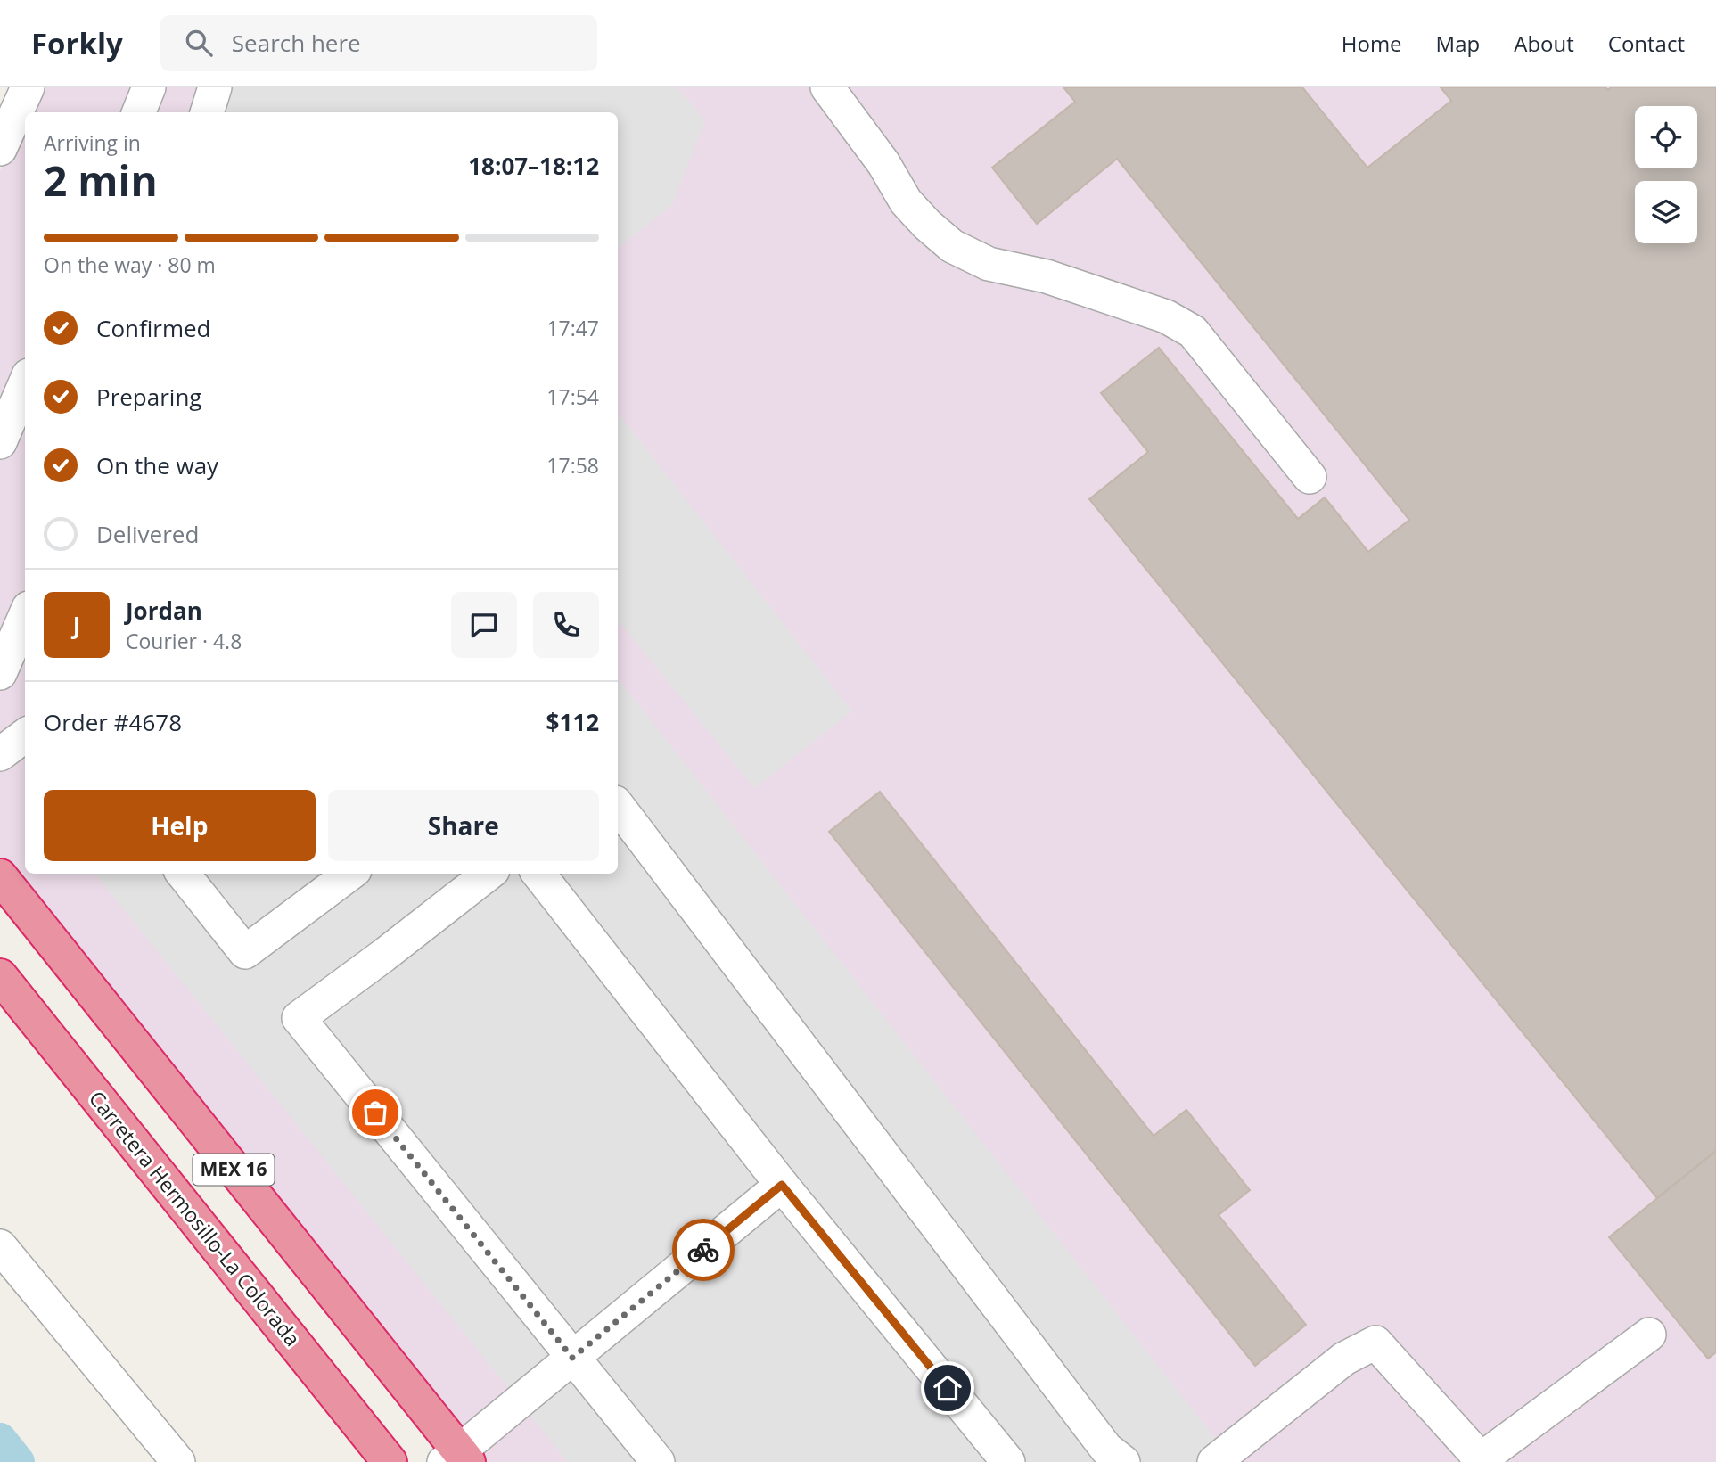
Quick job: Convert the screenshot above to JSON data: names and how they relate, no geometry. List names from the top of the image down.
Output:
{
  "streets": {
    "highway": ["MEX 16", "Carretera Hermosillo-La Colorada"]
  },
  "page": {
    "header": "Forkly",
    "search": "Search here",
    "nav": [
      "Home",
      "Map",
      "About",
      "Contact"
    ],
    "heading": ["2 min", "Arriving in", "18:07–18:12"],
    "panel": [
      "Jordan",
      "Courier · 4.8",
      "Order #4678",
      "$112"
    ],
    "bar": "On the way · 80 m",
    "list": [
      ["Confirmed", "17:47"],
      ["Preparing", "17:54"],
      ["On the way", "17:58"],
      "Delivered"
    ],
    "round": "J",
    "buttons": ["Help", "Share"]
  }
}
